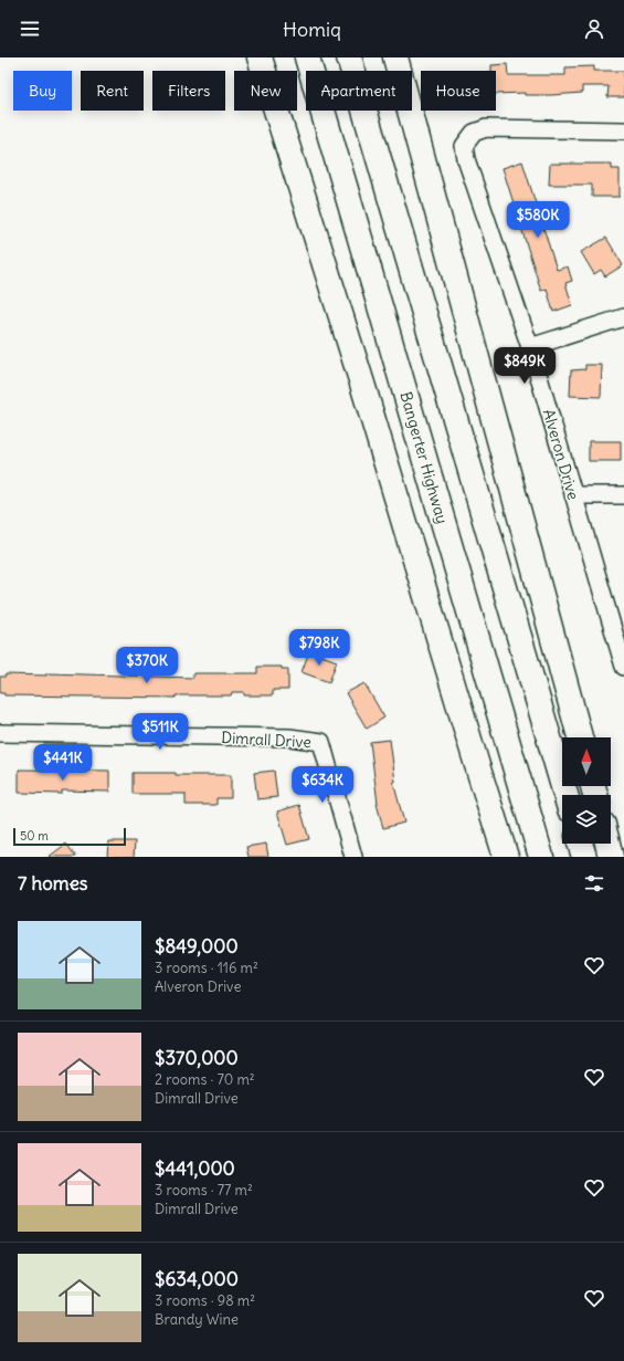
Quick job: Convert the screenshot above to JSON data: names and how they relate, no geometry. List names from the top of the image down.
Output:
{
  "streets": {
    "highway": ["Bangerter Highway"],
    "street": ["Alveron Drive", "Dimrall Drive"]
  },
  "scale_bar": "50 m",
  "north": "top",
  "page": {
    "header": "Homiq",
    "chip": [
      "Buy",
      "Rent",
      "Filters",
      "New",
      "Apartment",
      "House"
    ],
    "price": [
      "$580K",
      "$849K",
      "$798K",
      "$370K",
      "$511K",
      "$441K",
      "$634K"
    ],
    "scale": "50 m",
    "heading": "7 homes",
    "list": [
      {
        "name": "$849,000",
        "note": "3 rooms · 116 m² · Alveron Drive"
      },
      {
        "name": "$370,000",
        "note": "2 rooms · 70 m² · Dimrall Drive"
      },
      {
        "name": "$441,000",
        "note": "3 rooms · 77 m² · Dimrall Drive"
      },
      {
        "name": "$634,000",
        "note": "3 rooms · 98 m² · Brandy Wine"
      }
    ]
  }
}
